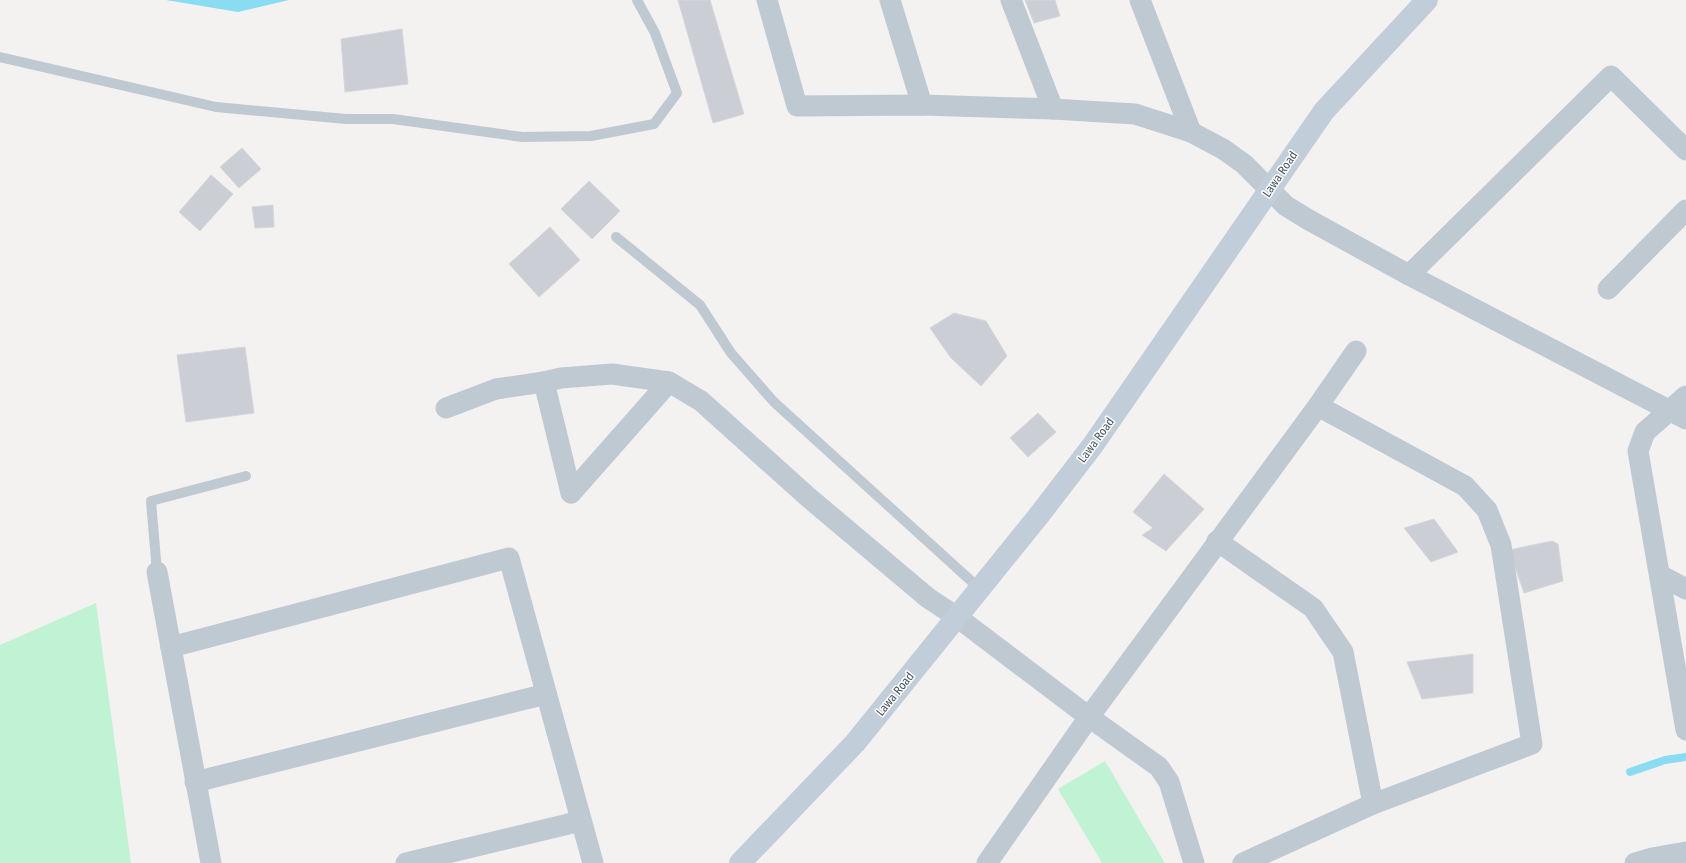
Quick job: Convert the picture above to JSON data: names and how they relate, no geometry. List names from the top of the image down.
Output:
{
  "streets": {
    "main road": ["Lawa Road"]
  }
}
